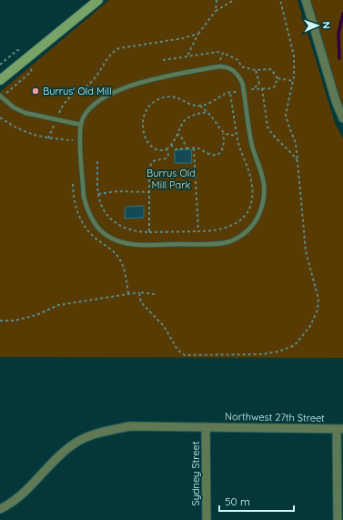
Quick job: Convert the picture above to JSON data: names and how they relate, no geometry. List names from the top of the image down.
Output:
{
  "streets": {
    "street": ["Northwest 27th Street", "Sydney Street"]
  },
  "crossings": [
    ["Northwest 27th Street", "Sydney Street"]
  ],
  "parks": ["Burrus Old Mill Park"],
  "places": ["Burrus' Old Mill"],
  "scale_bar": "50 m",
  "north": "right"
}
